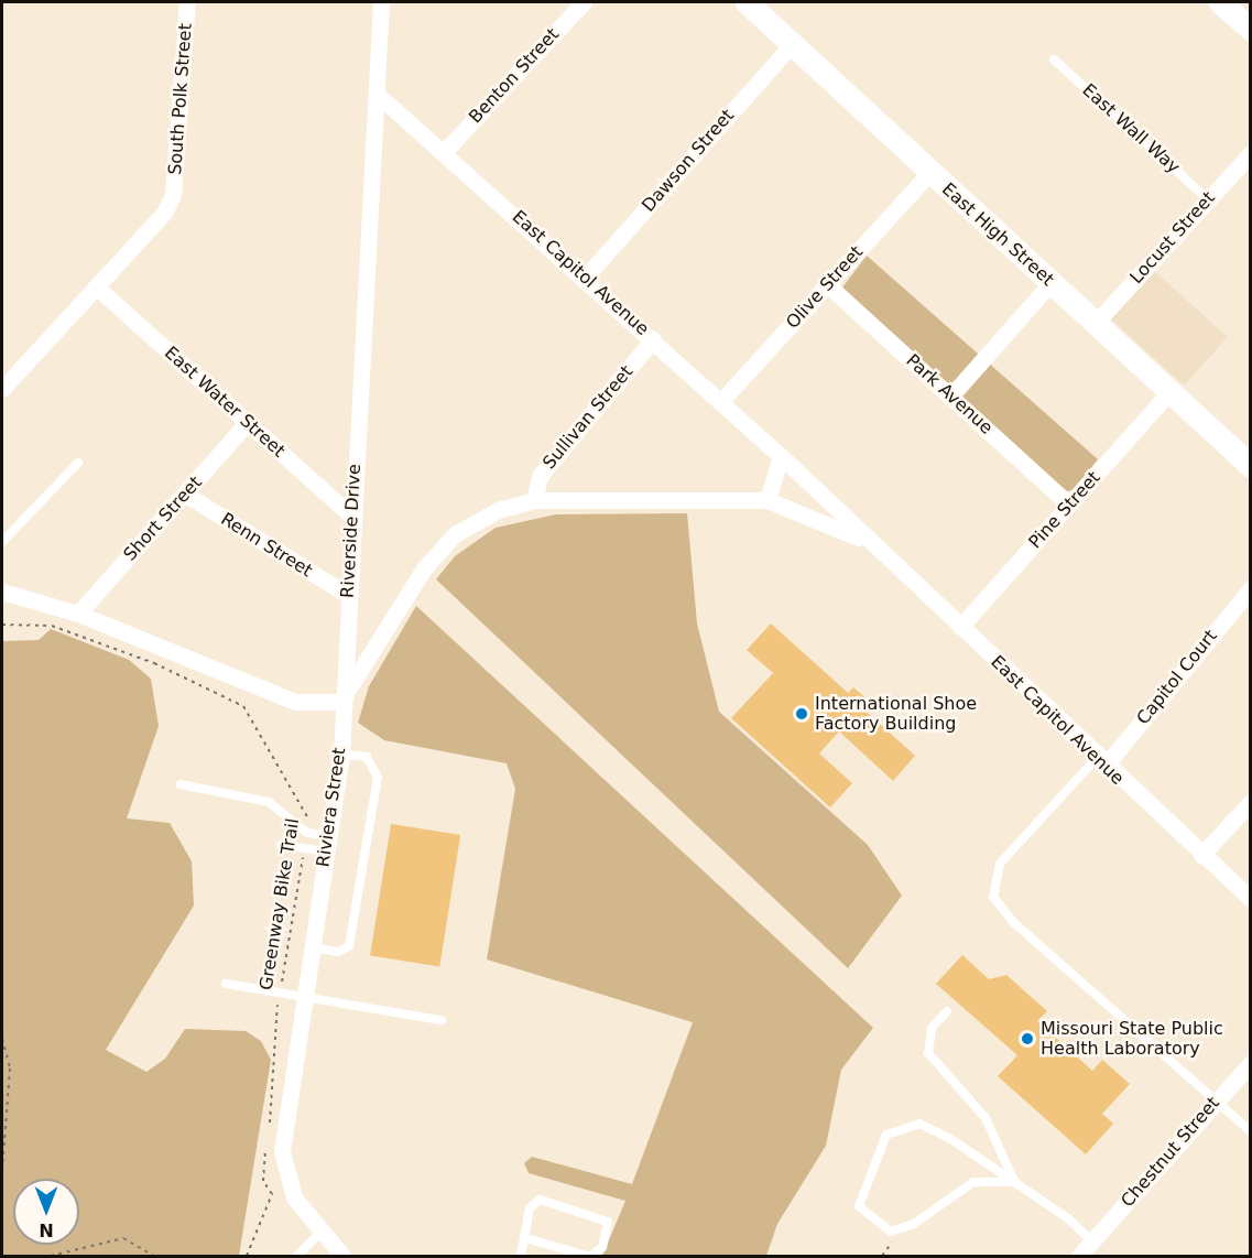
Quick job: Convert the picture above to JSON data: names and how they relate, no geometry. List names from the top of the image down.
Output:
{
  "streets": {
    "main road": ["East High Street"],
    "street": [
      "Benton Street",
      "South Polk Street",
      "Dawson Street",
      "Locust Street",
      "East Capitol Avenue",
      "Olive Street",
      "Park Avenue",
      "East Water Street",
      "Sullivan Street",
      "Pine Street",
      "Short Street",
      "Riverside Drive",
      "Renn Street",
      "Capitol Court",
      "Riviera Street",
      "Chestnut Street"
    ],
    "lane": ["East Wall Way"],
    "path": ["Greenway Bike Trail"]
  },
  "crossings": [
    ["Benton Street", "East Capitol Avenue"],
    ["South Polk Street", "East Water Street"],
    ["East Wall Way", "Locust Street"],
    ["Dawson Street", "East High Street"],
    ["Dawson Street", "East Capitol Avenue"],
    ["East High Street", "Locust Street"],
    ["East High Street", "Olive Street"],
    ["East High Street", "Pine Street"],
    ["East Capitol Avenue", "Olive Street"],
    ["East Capitol Avenue", "Sullivan Street"],
    ["East Capitol Avenue", "Pine Street"],
    ["East Capitol Avenue", "Riverside Drive"],
    ["East Capitol Avenue", "Capitol Court"],
    ["Olive Street", "Park Avenue"],
    ["Park Avenue", "Pine Street"],
    ["East Water Street", "Short Street"],
    ["East Water Street", "Riverside Drive"],
    ["Short Street", "Renn Street"],
    ["Riverside Drive", "Renn Street"],
    ["Riverside Drive", "Riviera Street"]
  ],
  "places": ["International Shoe Factory Building", "Missouri State Public Health Laboratory"],
  "north": "bottom"
}
